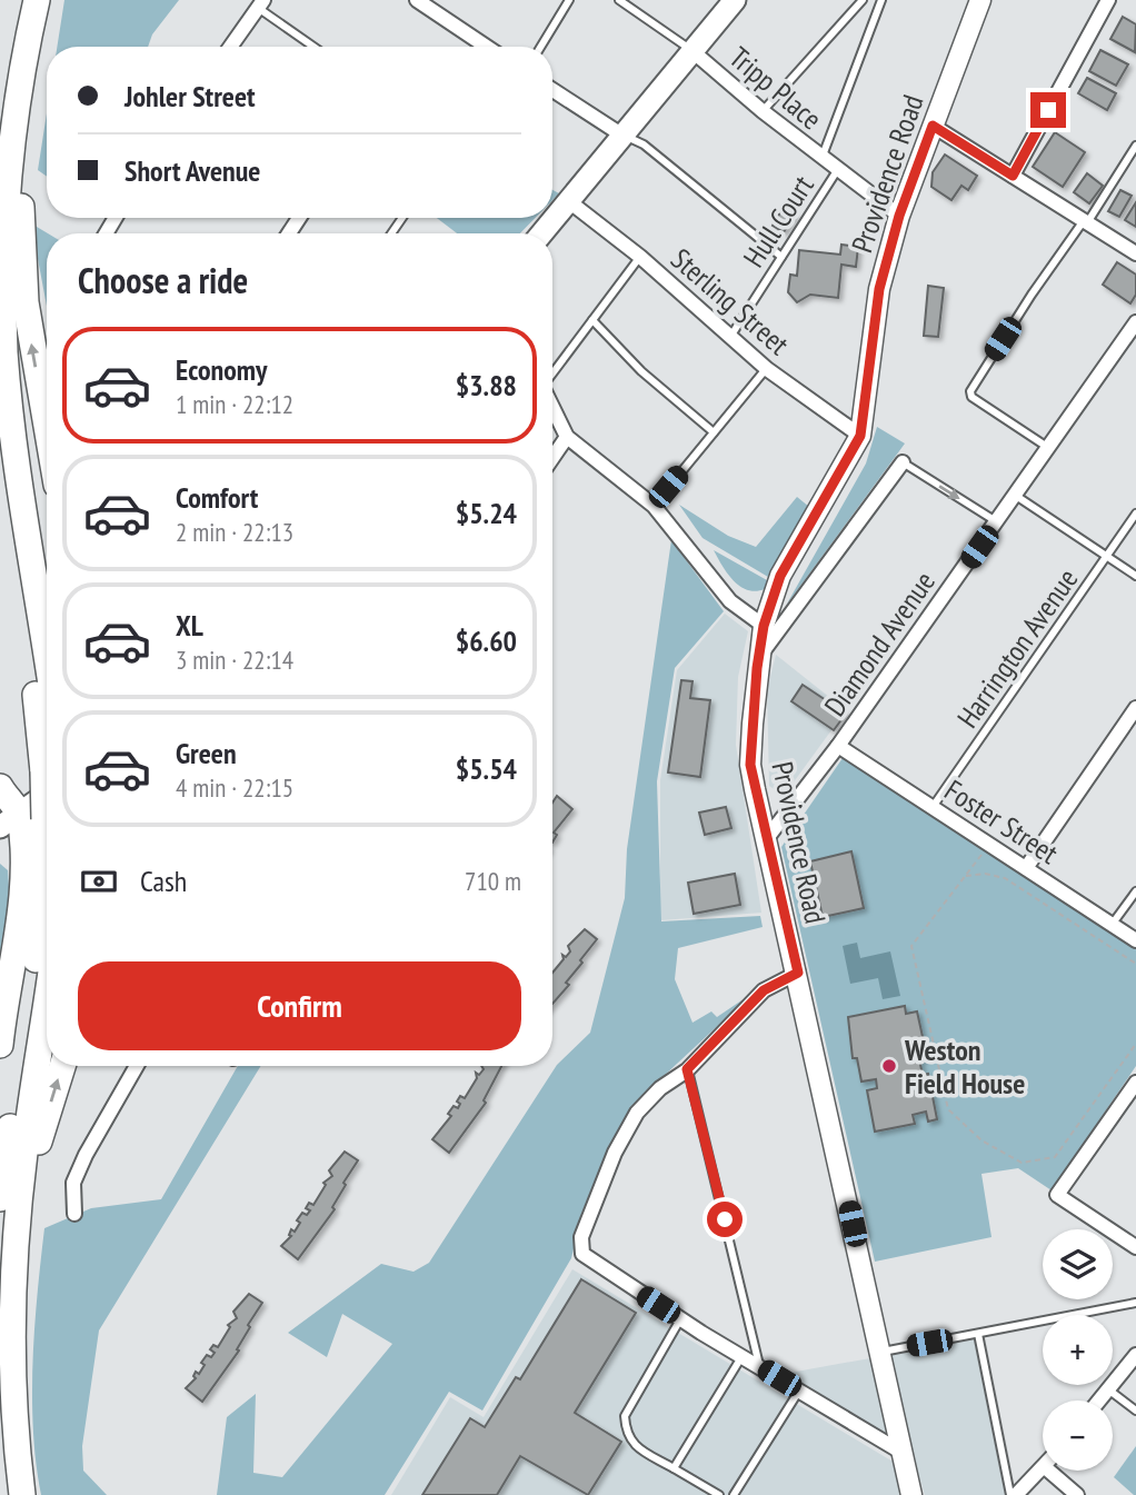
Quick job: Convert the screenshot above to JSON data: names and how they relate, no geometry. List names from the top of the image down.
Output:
{
  "streets": {
    "main road": ["Providence Road"],
    "street": [
      "Tripp Place",
      "Sterling Street",
      "Diamond Avenue",
      "Foster Street"
    ],
    "lane": ["Hull Court", "Harrington Avenue"]
  },
  "crossings": [
    ["Tripp Place", "Providence Road"],
    ["Tripp Place", "Hull Court"],
    ["Providence Road", "Sterling Street"],
    ["Providence Road", "Diamond Avenue"],
    ["Hull Court", "Sterling Street"],
    ["Diamond Avenue", "Foster Street"],
    ["Harrington Avenue", "Foster Street"]
  ],
  "places": ["Weston Field House"],
  "page": {
    "banner": ["Johler Street", "Short Avenue"],
    "heading": "Choose a ride",
    "list": [
      {
        "name": "Economy",
        "note": "1 min · 22:12",
        "value": "$3.88"
      },
      {
        "name": "Comfort",
        "note": "2 min · 22:13",
        "value": "$5.24"
      },
      {
        "name": "XL",
        "note": "3 min · 22:14",
        "value": "$6.60"
      },
      {
        "name": "Green",
        "note": "4 min · 22:15",
        "value": "$5.54"
      }
    ],
    "pay": ["Cash", "710 m"],
    "buttons": "Confirm",
    "map_buttons": ["+", "−"]
  }
}
